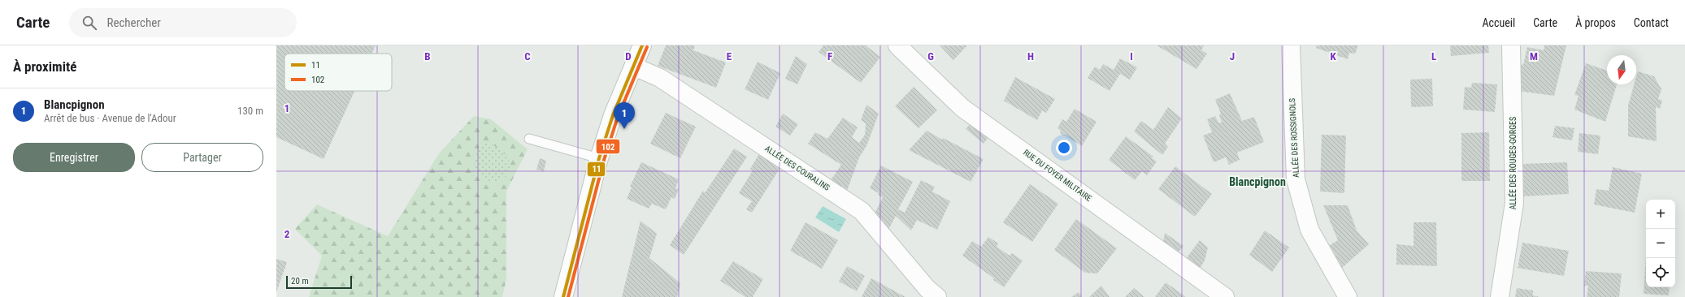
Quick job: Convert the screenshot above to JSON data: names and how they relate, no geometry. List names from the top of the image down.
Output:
{
  "streets": {
    "street": [
      "ALLÉE DES ROSSIGNOLS",
      "ALLÉE DES ROUGES-GORGES",
      "ALLÉE DES COURALINS",
      "RUE DU FOYER MILITAIRE"
    ]
  },
  "districts": ["Blancpignon"],
  "lines": ["transit line 11", "transit line 102"],
  "legend": ["11", "102"],
  "scale_bar": "20 m",
  "north": "bottom",
  "page": {
    "header": "Carte",
    "search": "Rechercher",
    "nav": [
      "Accueil",
      "Carte",
      "À propos",
      "Contact"
    ],
    "heading": "À proximité",
    "list": [
      {
        "mark": "1",
        "name": "Blancpignon",
        "note": "Arrêt de bus · Avenue de l'Adour",
        "value": "130 m"
      }
    ],
    "pins": "1",
    "buttons": ["Enregistrer", "Partager"],
    "map_buttons": ["+", "−"],
    "scale": "20 m"
  },
  "grid": {
    "columns": [
      "B",
      "C",
      "D",
      "E",
      "F",
      "G",
      "H",
      "I",
      "J",
      "K",
      "L",
      "M"
    ],
    "rows": ["1", "2"]
  }
}
